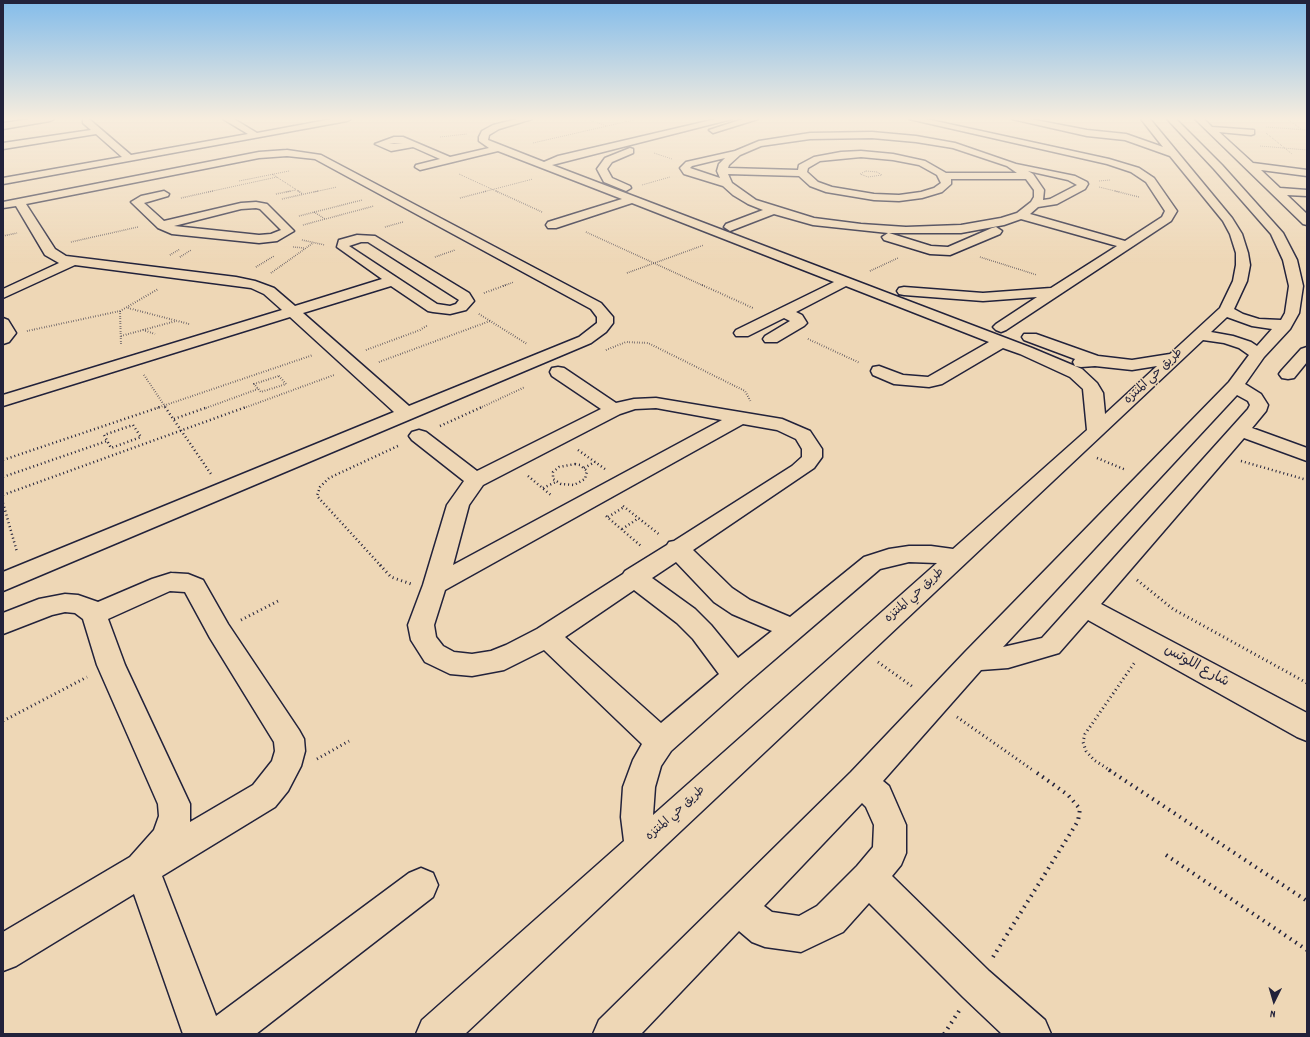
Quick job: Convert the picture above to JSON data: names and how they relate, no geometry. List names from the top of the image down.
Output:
{
  "streets": {
    "street": ["طريق حي المنتزه", "شارع اللوتس"]
  },
  "north": "bottom"
}
